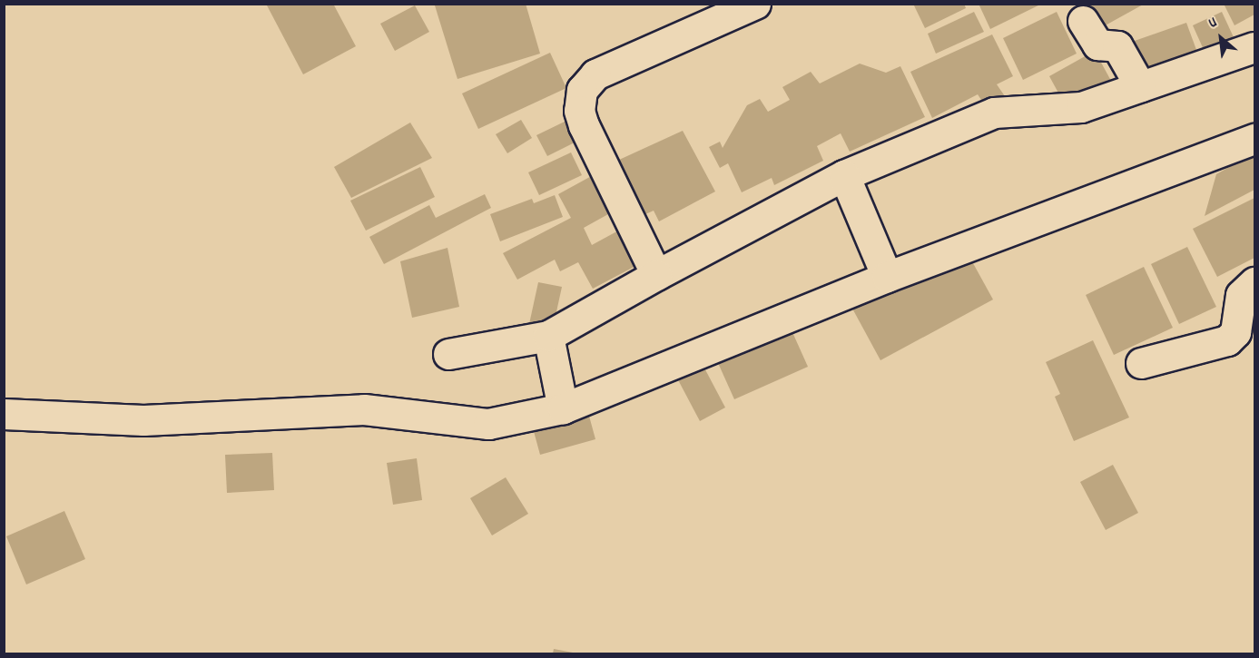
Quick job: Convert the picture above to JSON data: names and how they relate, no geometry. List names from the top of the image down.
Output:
{
  "north": "top left"
}
